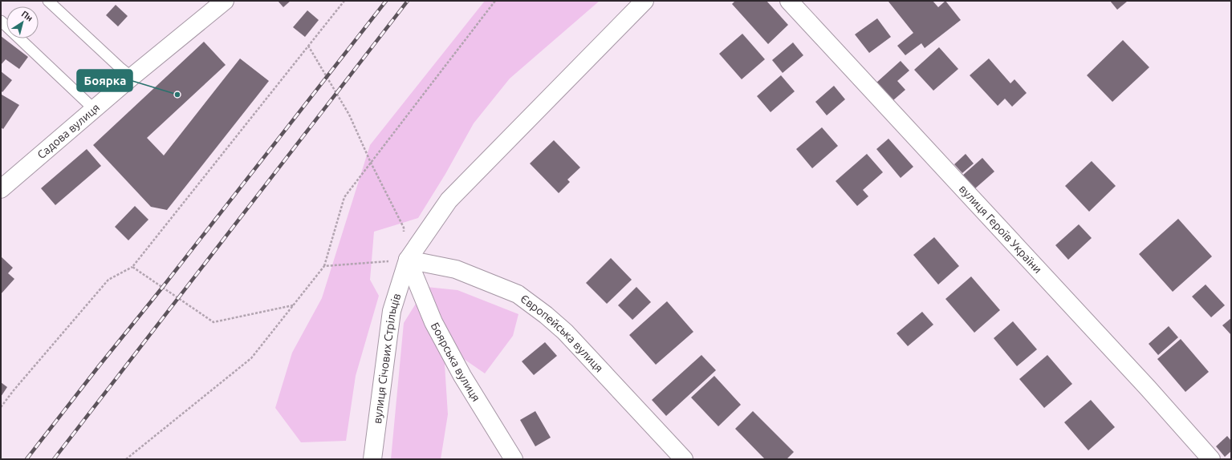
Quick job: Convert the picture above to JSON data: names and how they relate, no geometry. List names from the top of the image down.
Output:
{
  "streets": {
    "street": [
      "Садова вулиця",
      "вулиця Героїв України",
      "Європейська вулиця",
      "вулиця Січових Стрільців",
      "Боярська вулиця"
    ]
  },
  "crossings": [
    ["Європейська вулиця", "вулиця Січових Стрільців"],
    ["Європейська вулиця", "Боярська вулиця"],
    ["вулиця Січових Стрільців", "Боярська вулиця"]
  ],
  "places": ["Боярка"],
  "north": "top right"
}
